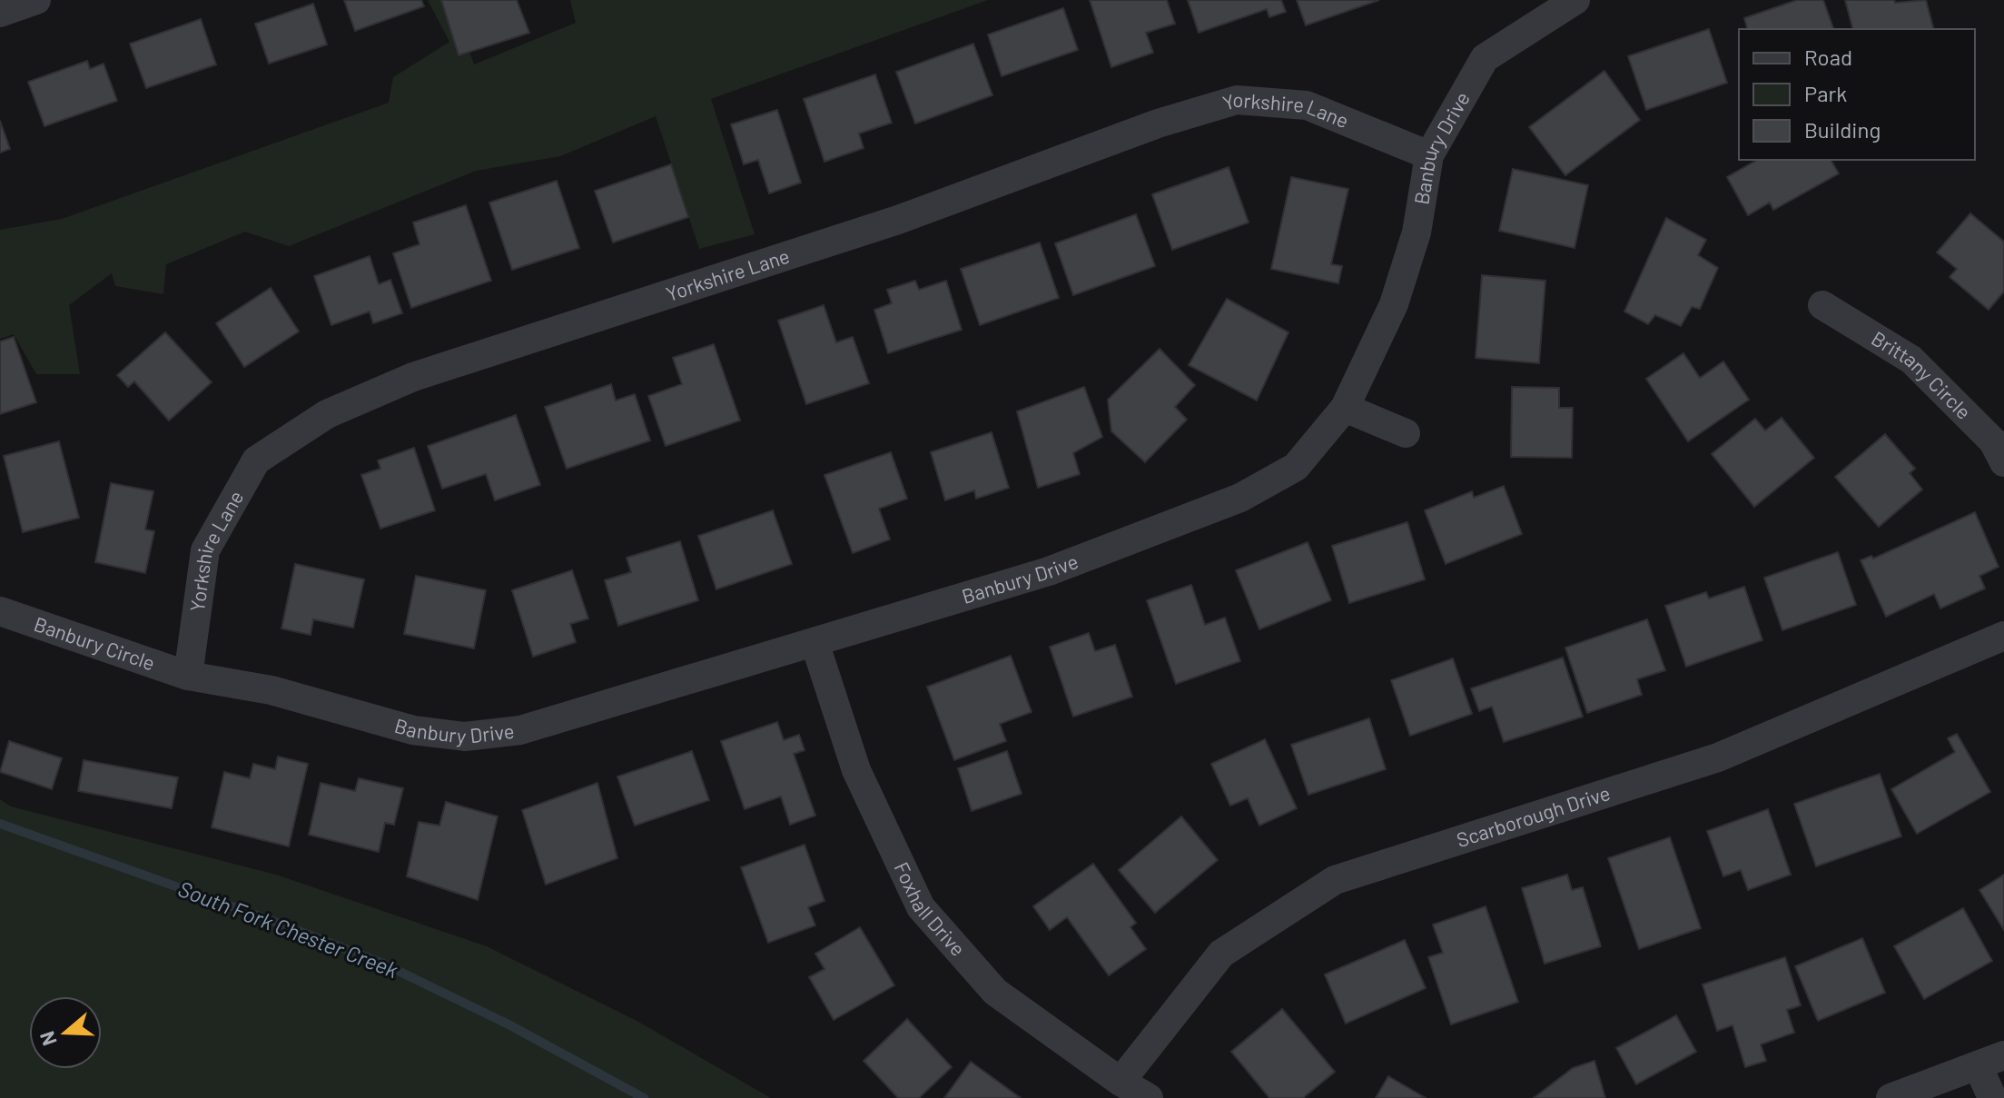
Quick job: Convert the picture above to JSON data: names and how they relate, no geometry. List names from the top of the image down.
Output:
{
  "streets": {
    "street": [
      "Yorkshire Lane",
      "Banbury Drive",
      "Brittany Circle",
      "Banbury Circle",
      "Scarborough Drive",
      "Foxhall Drive"
    ]
  },
  "crossings": [
    ["Yorkshire Lane", "Banbury Drive"],
    ["Yorkshire Lane", "Banbury Circle"],
    ["Banbury Drive", "Banbury Circle"],
    ["Banbury Drive", "Foxhall Drive"],
    ["Scarborough Drive", "Foxhall Drive"]
  ],
  "water": ["South Fork Chester Creek"],
  "legend": ["Road", "Park", "Building"],
  "north": "left"
}
